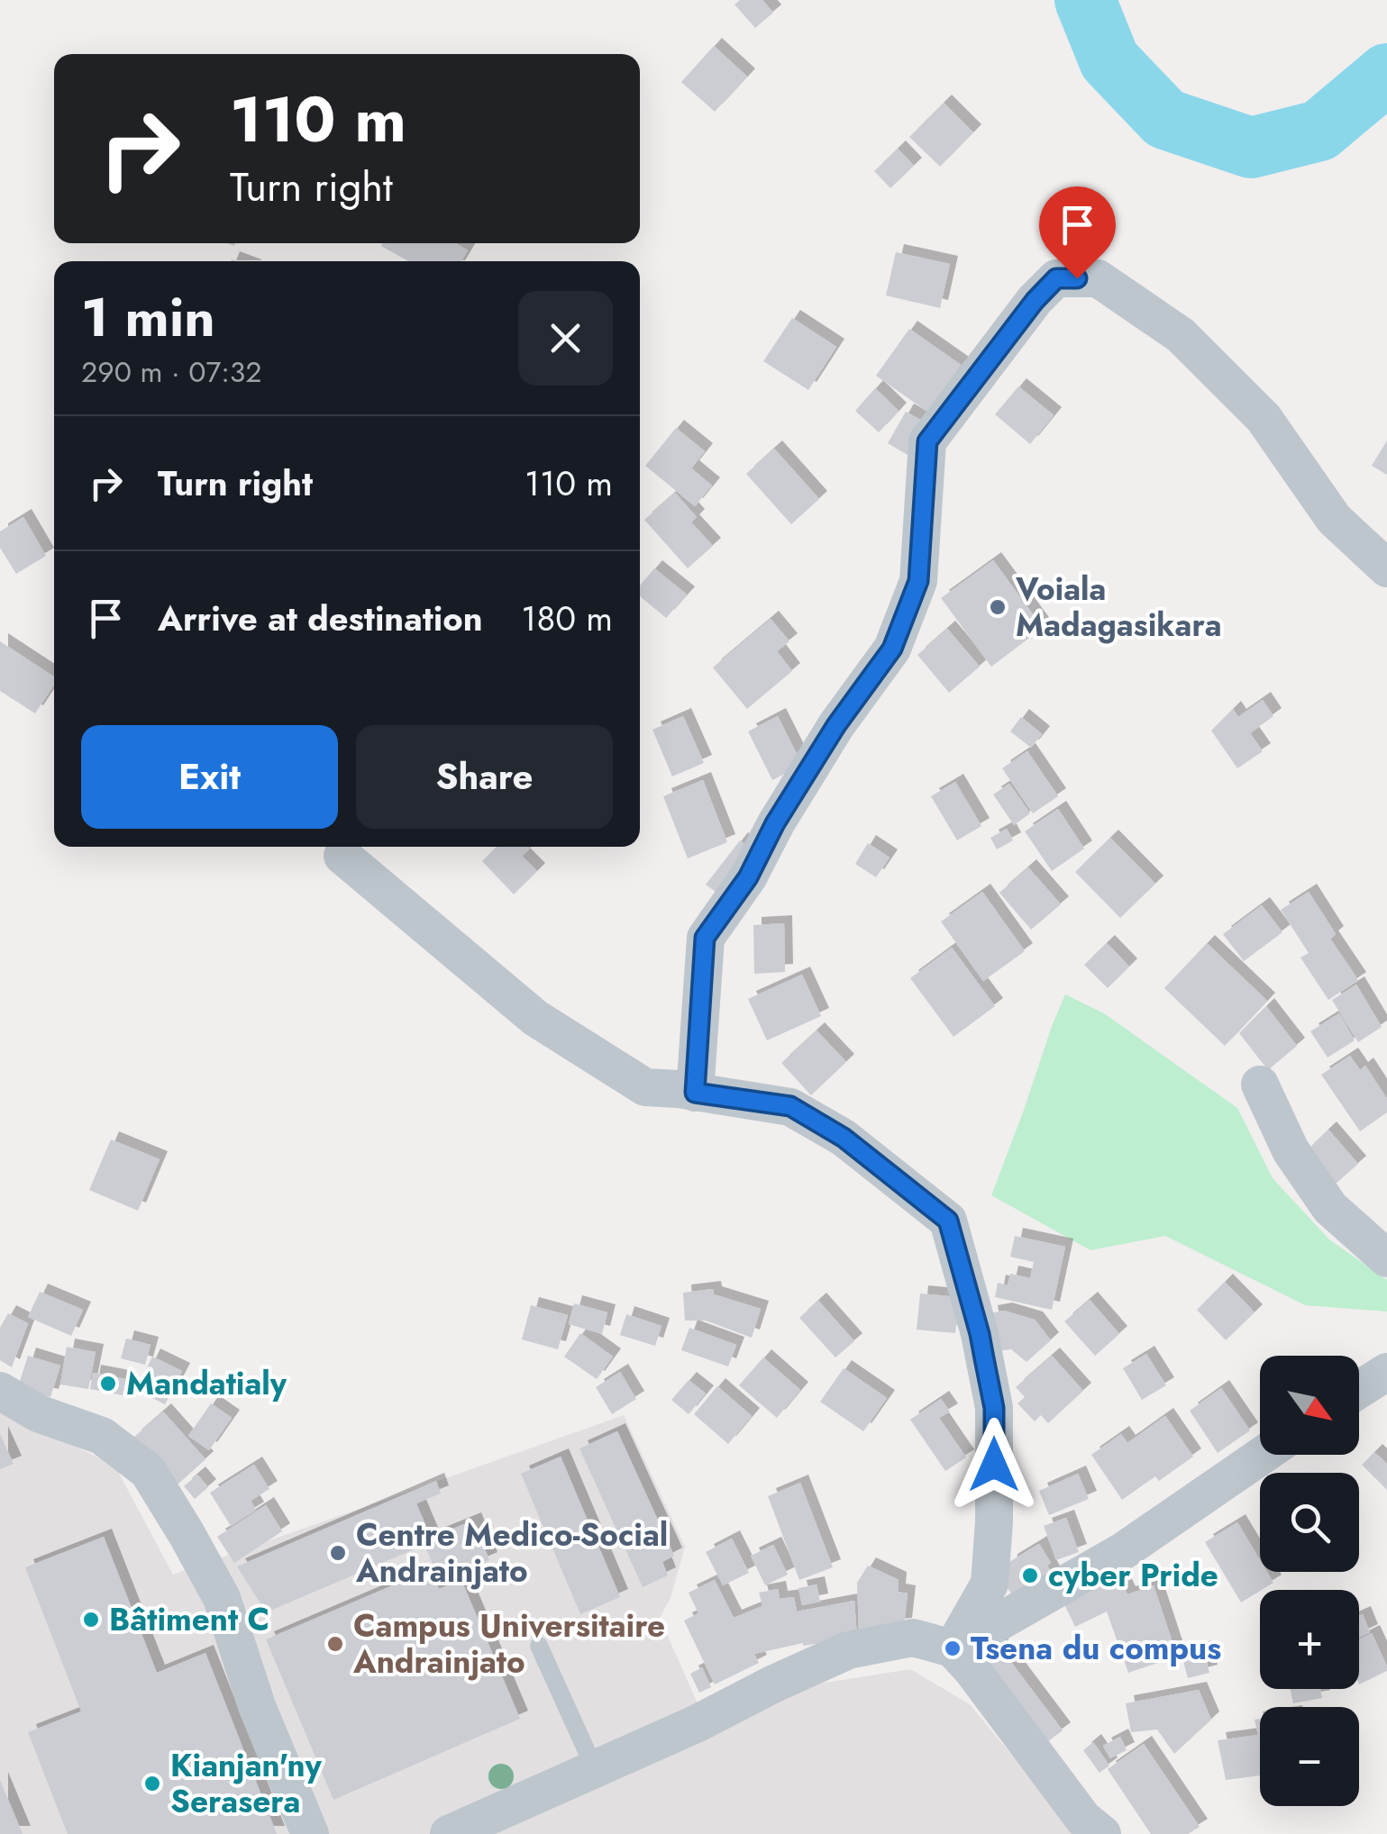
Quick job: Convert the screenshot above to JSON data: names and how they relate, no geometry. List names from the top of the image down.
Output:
{
  "places": [
    "Voiala Madagasikara",
    "Mandatialy",
    "Centre Medico-Social Andrainjato",
    "cyber Pride",
    "Bâtiment C",
    "Campus Universitaire Andrainjato",
    "Tsena du compus",
    "Kianjan'ny Serasera"
  ],
  "north": "bottom right",
  "page": {
    "turn": ["110 m", "Turn right"],
    "heading": ["1 min", "290 m · 07:32"],
    "list": [
      {
        "name": "Turn right",
        "value": "110 m"
      },
      {
        "name": "Arrive at destination",
        "value": "180 m"
      }
    ],
    "buttons": ["Exit", "Share"],
    "map_buttons": ["+", "−"]
  }
}
